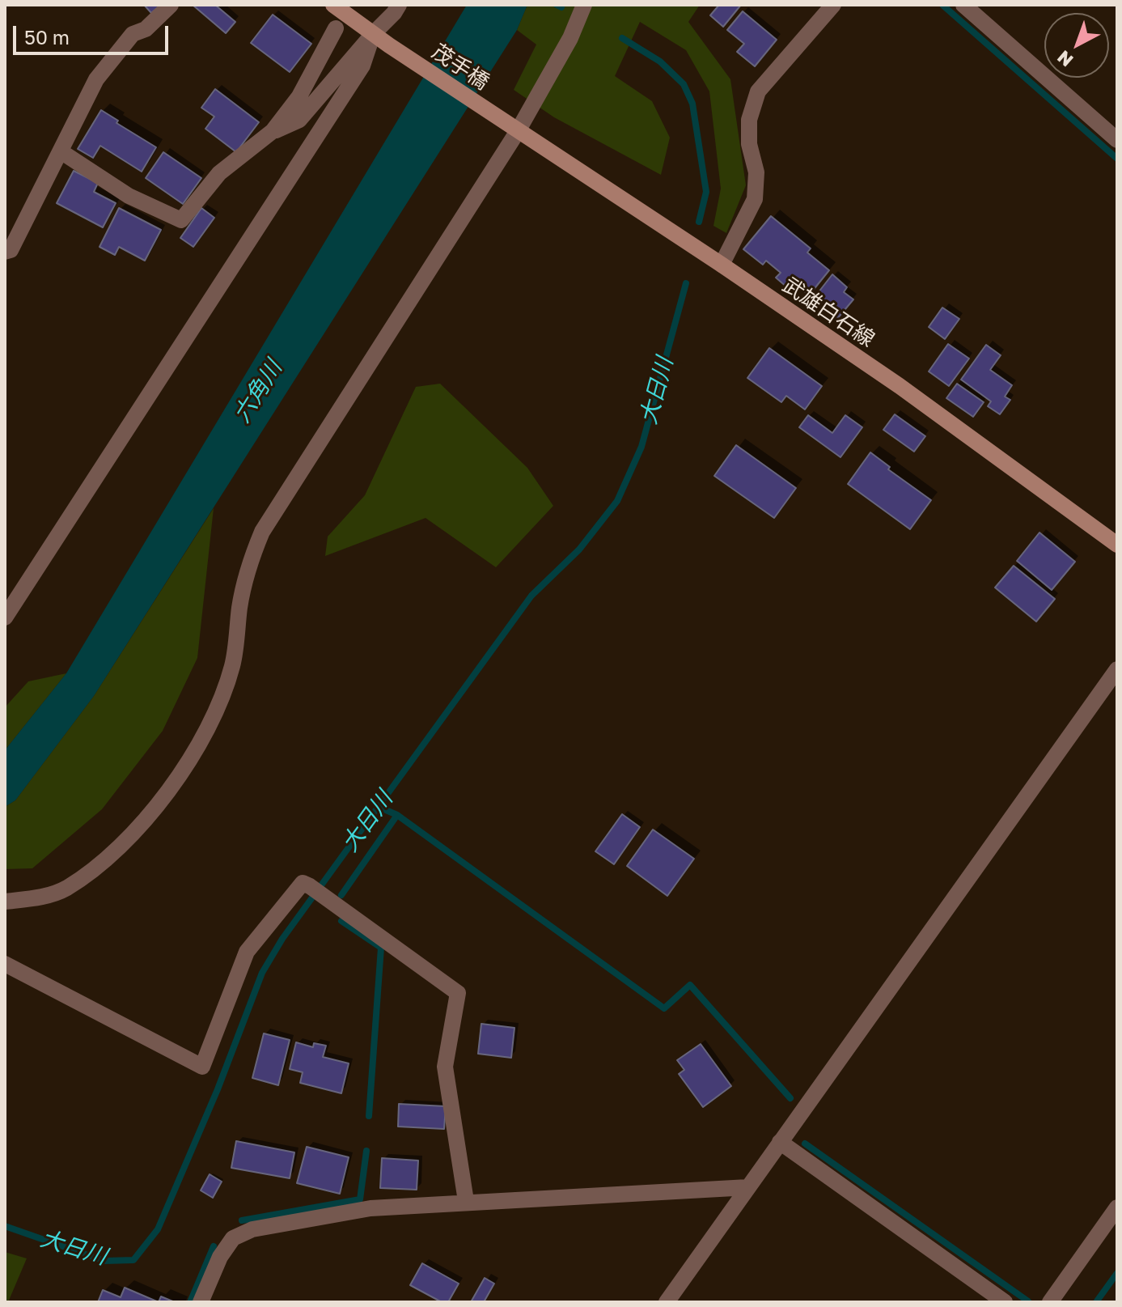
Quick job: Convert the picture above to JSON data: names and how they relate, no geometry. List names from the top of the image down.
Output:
{
  "streets": {
    "main road": ["茂手橋", "武雄白石線"]
  },
  "crossings": [
    ["茂手橋", "武雄白石線"]
  ],
  "water": ["大日川", "六角川"],
  "scale_bar": "50 m",
  "north": "bottom left"
}
